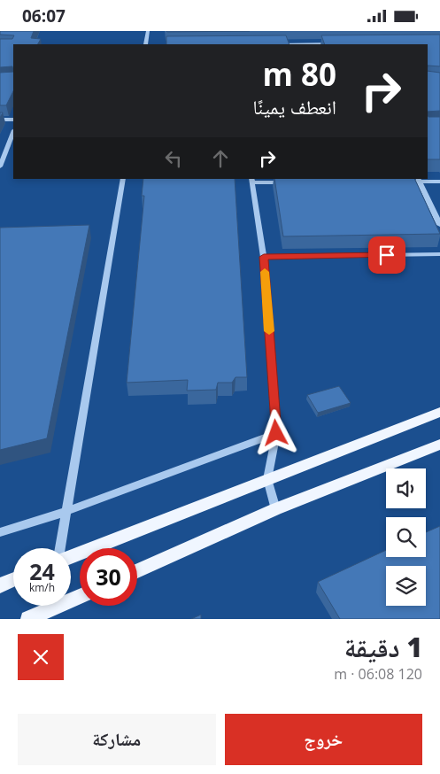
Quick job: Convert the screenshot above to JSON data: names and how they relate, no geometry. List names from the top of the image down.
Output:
{
  "page": {
    "status": "06:07",
    "turn": ["80 m", "انعطف يمينًا"],
    "speed": "24 km/h",
    "limit": "30",
    "heading": ["1 دقيقة", "120 m · 06:08"],
    "buttons": ["خروج", "مشاركة"]
  }
}
